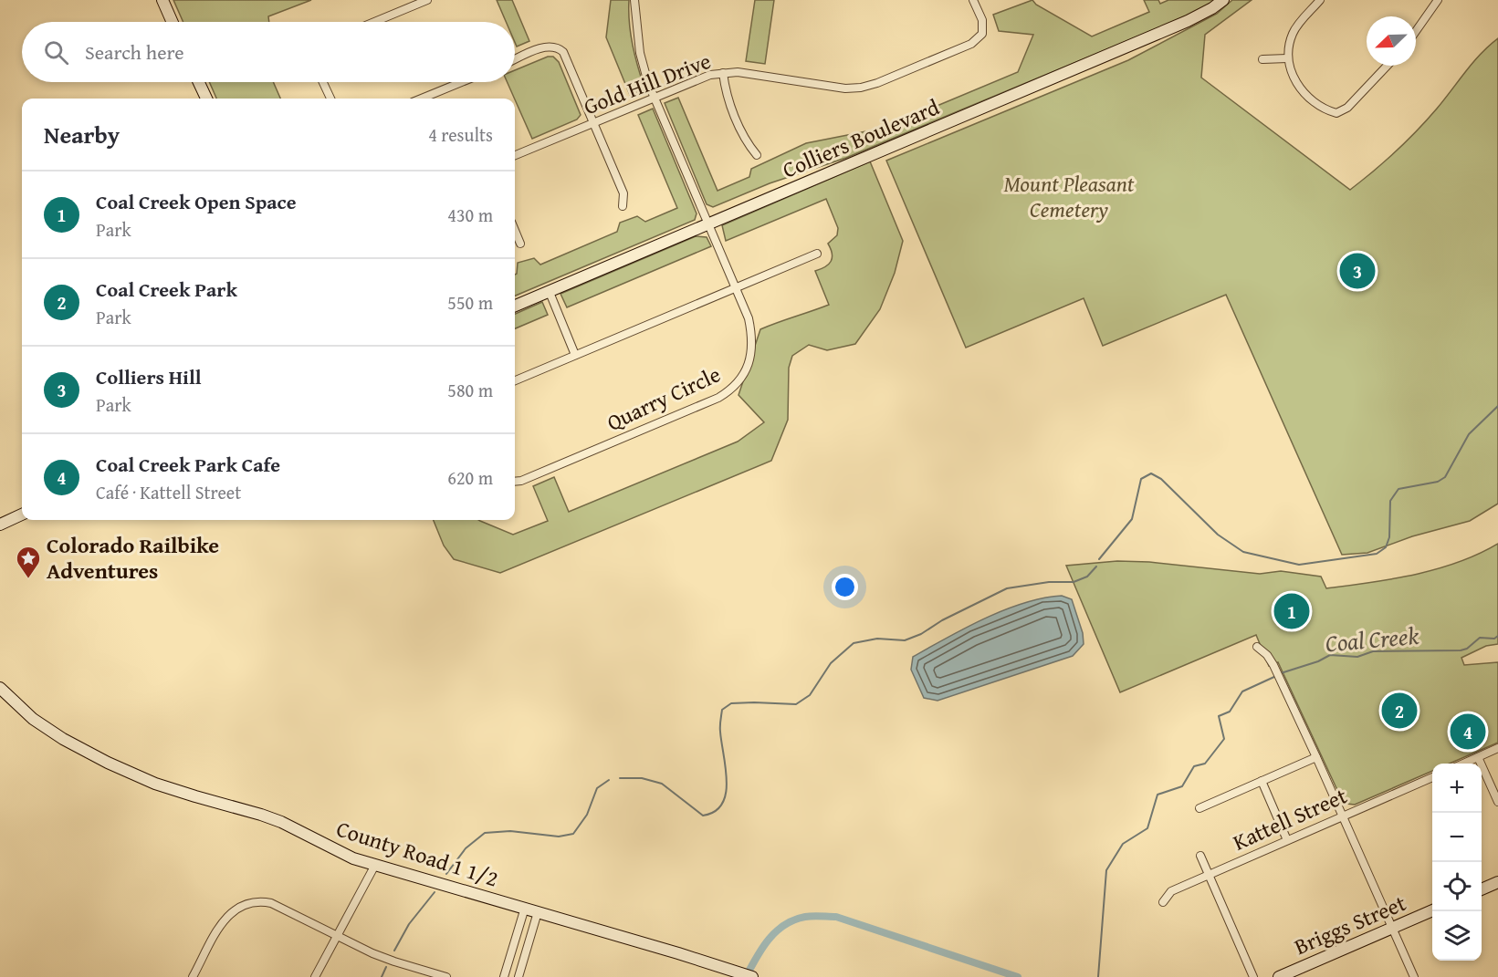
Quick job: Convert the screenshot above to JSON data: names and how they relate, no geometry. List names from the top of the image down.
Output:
{
  "streets": {
    "street": [
      "Gold Hill Drive",
      "Colliers Boulevard",
      "Quarry Circle",
      "Kattell Street",
      "County Road 1 1/2",
      "Briggs Street"
    ]
  },
  "crossings": [
    ["Gold Hill Drive", "Quarry Circle"],
    ["Colliers Boulevard", "Quarry Circle"]
  ],
  "water": ["Coal Creek"],
  "parks": ["Mount Pleasant Cemetery"],
  "places": {
    "place": ["Colorado Railbike Adventures"]
  },
  "north": "bottom left",
  "page": {
    "search": "Search here",
    "heading": ["Nearby", "4 results"],
    "list": [
      {
        "mark": "1",
        "name": "Coal Creek Open Space",
        "note": "Park",
        "value": "430 m"
      },
      {
        "mark": "2",
        "name": "Coal Creek Park",
        "note": "Park",
        "value": "550 m"
      },
      {
        "mark": "3",
        "name": "Colliers Hill",
        "note": "Park",
        "value": "580 m"
      },
      {
        "mark": "4",
        "name": "Coal Creek Park Cafe",
        "note": "Café · Kattell Street",
        "value": "620 m"
      }
    ],
    "pins": [
      "3",
      "1",
      "2",
      "4"
    ],
    "map_buttons": ["+", "−"]
  }
}
